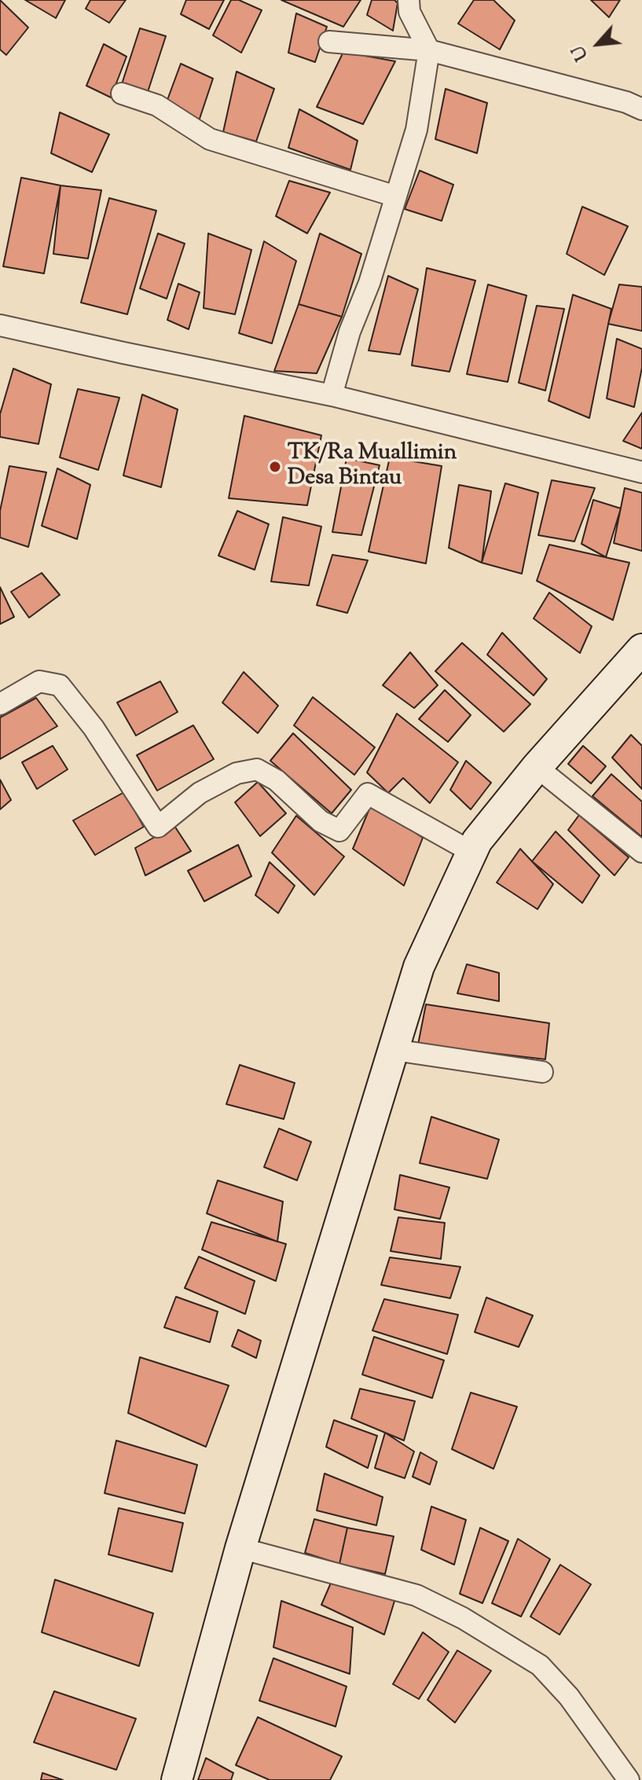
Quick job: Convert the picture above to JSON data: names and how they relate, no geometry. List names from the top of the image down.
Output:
{
  "places": ["TK/Ra Muallimin Desa Bintau"],
  "north": "bottom left"
}
